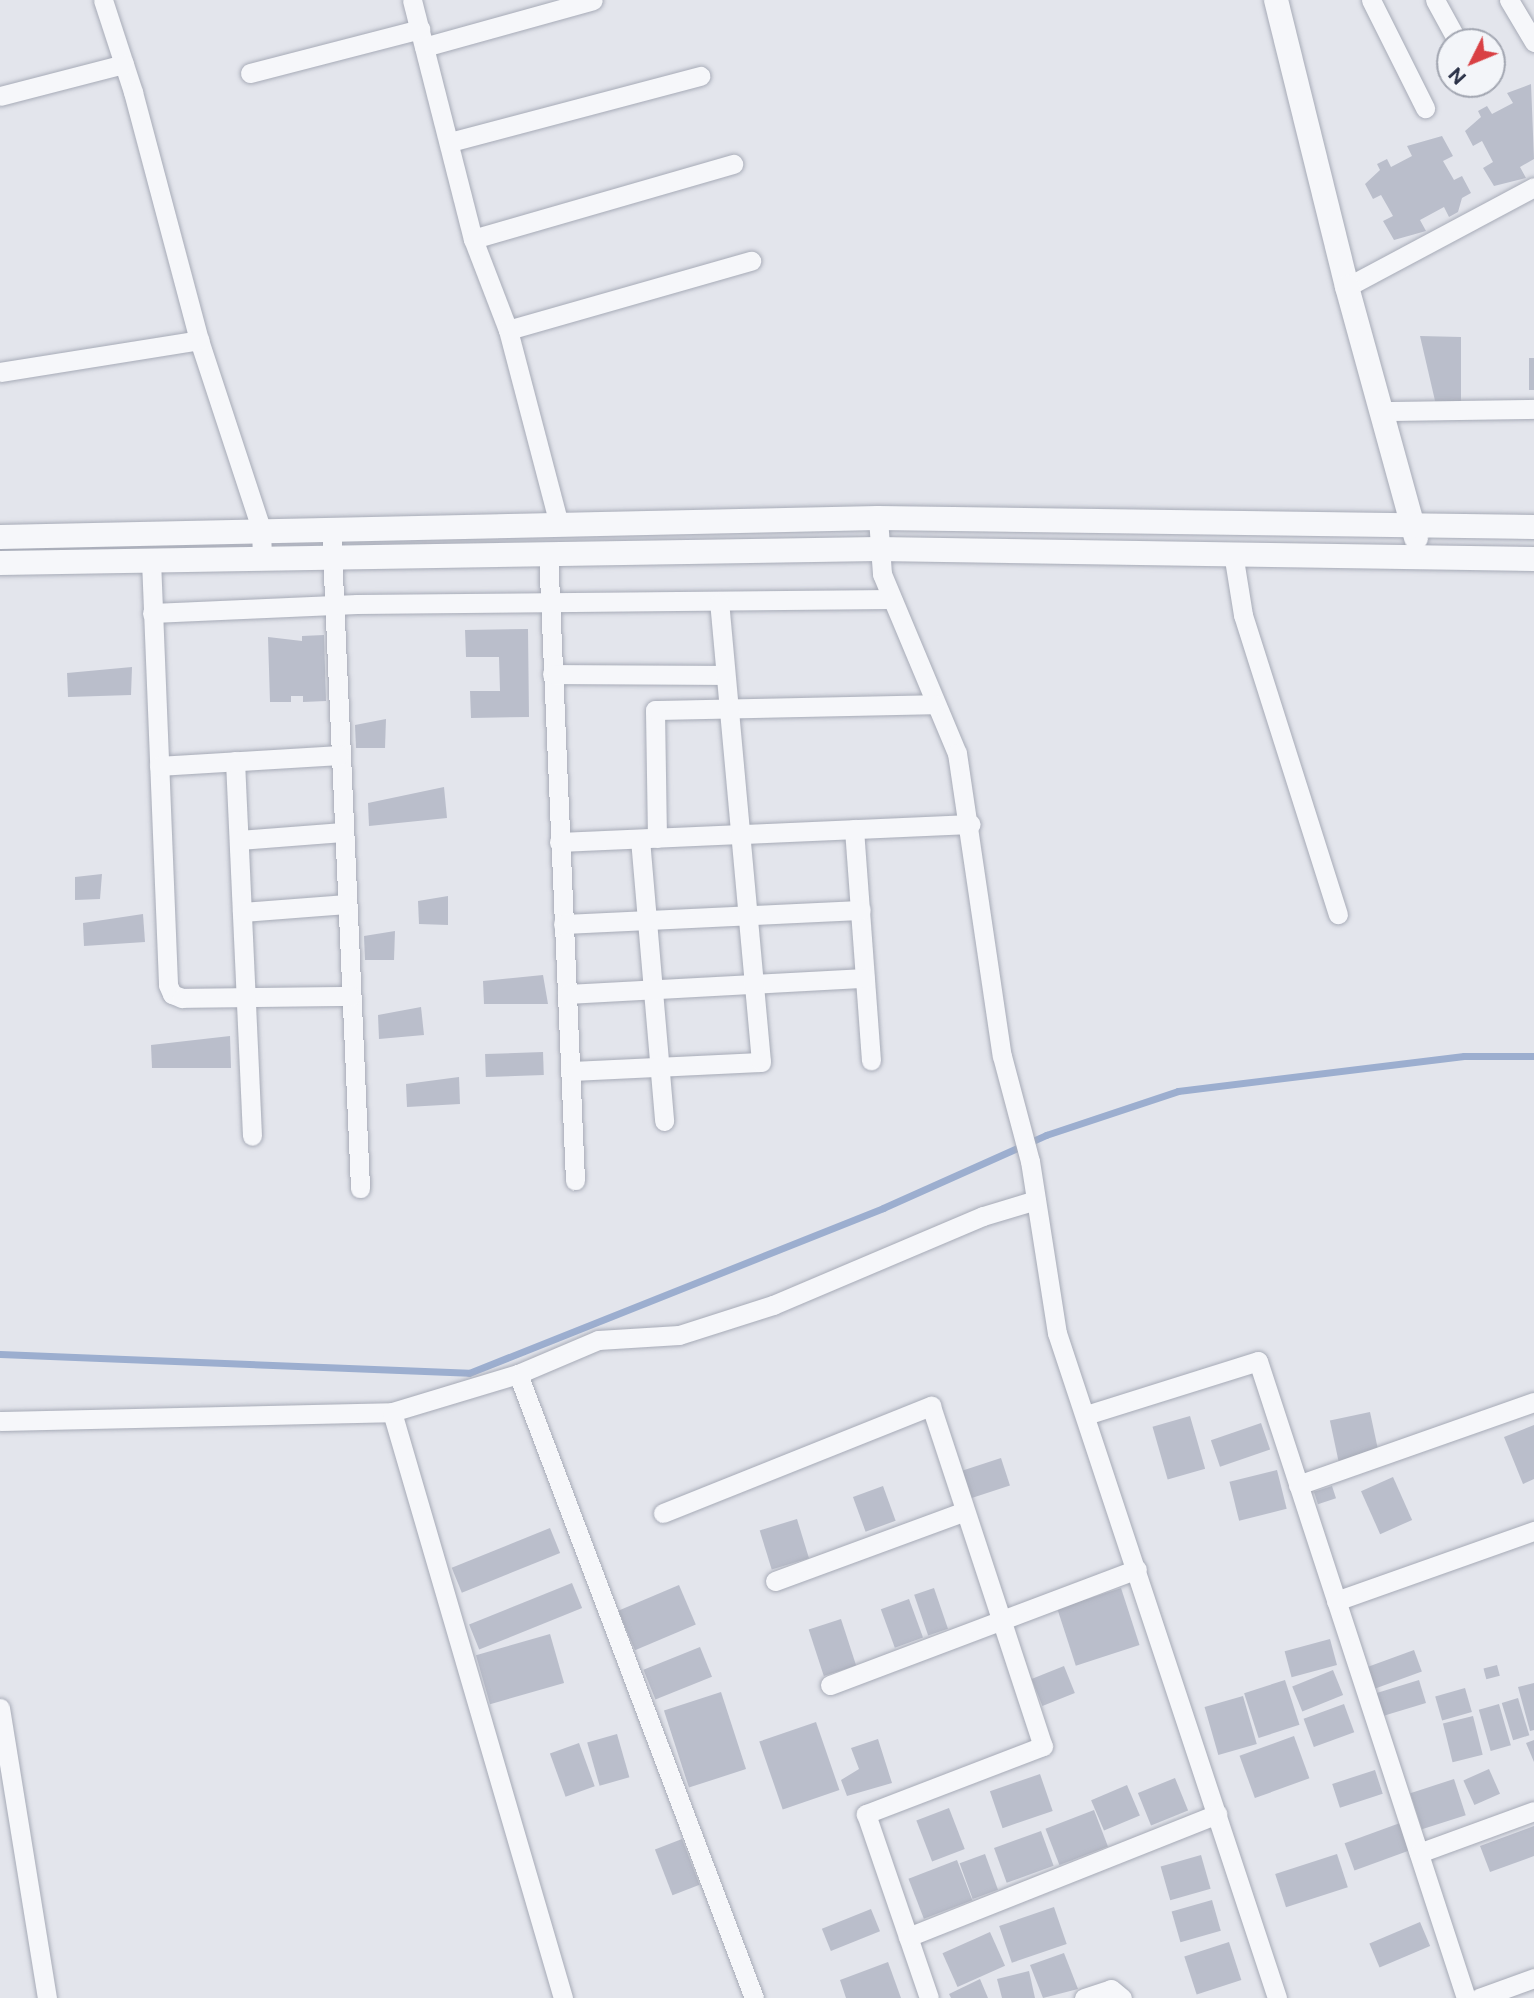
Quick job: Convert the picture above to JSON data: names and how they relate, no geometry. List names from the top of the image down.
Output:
{
  "north": "bottom left"
}
